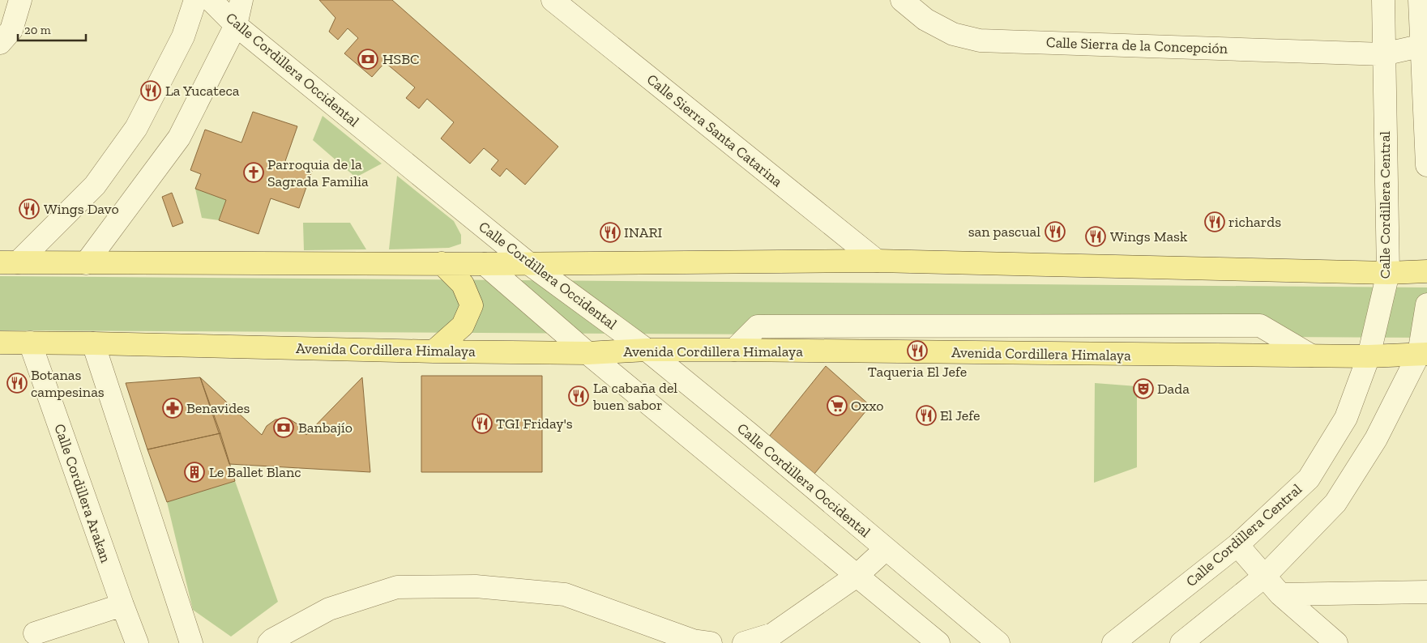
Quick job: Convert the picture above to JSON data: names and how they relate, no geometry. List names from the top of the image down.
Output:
{
  "streets": {
    "main road": ["Avenida Cordillera Himalaya"],
    "street": [
      "Calle Sierra de la Concepción",
      "Calle Cordillera Occidental",
      "Calle Sierra Santa Catarina",
      "Calle Cordillera Central",
      "Calle Cordillera Arakan"
    ]
  },
  "crossings": [
    ["Calle Sierra de la Concepción", "Calle Cordillera Central"],
    ["Calle Cordillera Occidental", "Avenida Cordillera Himalaya"],
    ["Calle Cordillera Central", "Avenida Cordillera Himalaya"],
    ["Avenida Cordillera Himalaya", "Calle Cordillera Arakan"]
  ],
  "places": {
    "bank": ["HSBC", "Banbajío"],
    "restaurant": [
      "La Yucateca",
      "Wings Davo",
      "richards",
      "san pascual",
      "INARI",
      "Wings Mask",
      "Taqueria El Jefe",
      "Botanas campesinas",
      "La cabaña del buen sabor",
      "El Jefe",
      "TGI Friday's"
    ],
    "church": ["Parroquia de la Sagrada Familia"],
    "theatre": ["Dada"],
    "supermarket": ["Oxxo"],
    "pharmacy": ["Benavides"],
    "building": ["Le Ballet Blanc"]
  },
  "scale_bar": "20 m"
}
